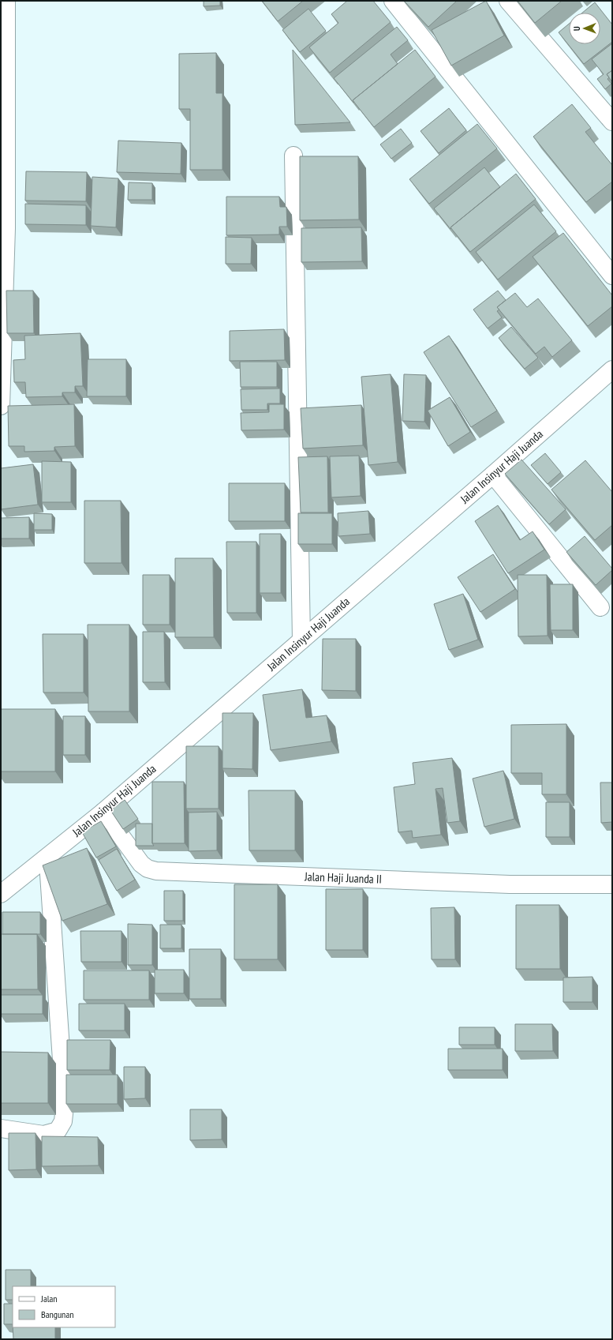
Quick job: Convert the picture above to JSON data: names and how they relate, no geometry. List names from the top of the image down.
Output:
{
  "streets": {
    "street": ["Jalan Insinyur Haji Juanda", "Jalan Haji Juanda II"]
  },
  "crossings": [
    ["Jalan Insinyur Haji Juanda", "Jalan Haji Juanda II"]
  ],
  "legend": ["Jalan", "Bangunan"],
  "north": "left"
}
